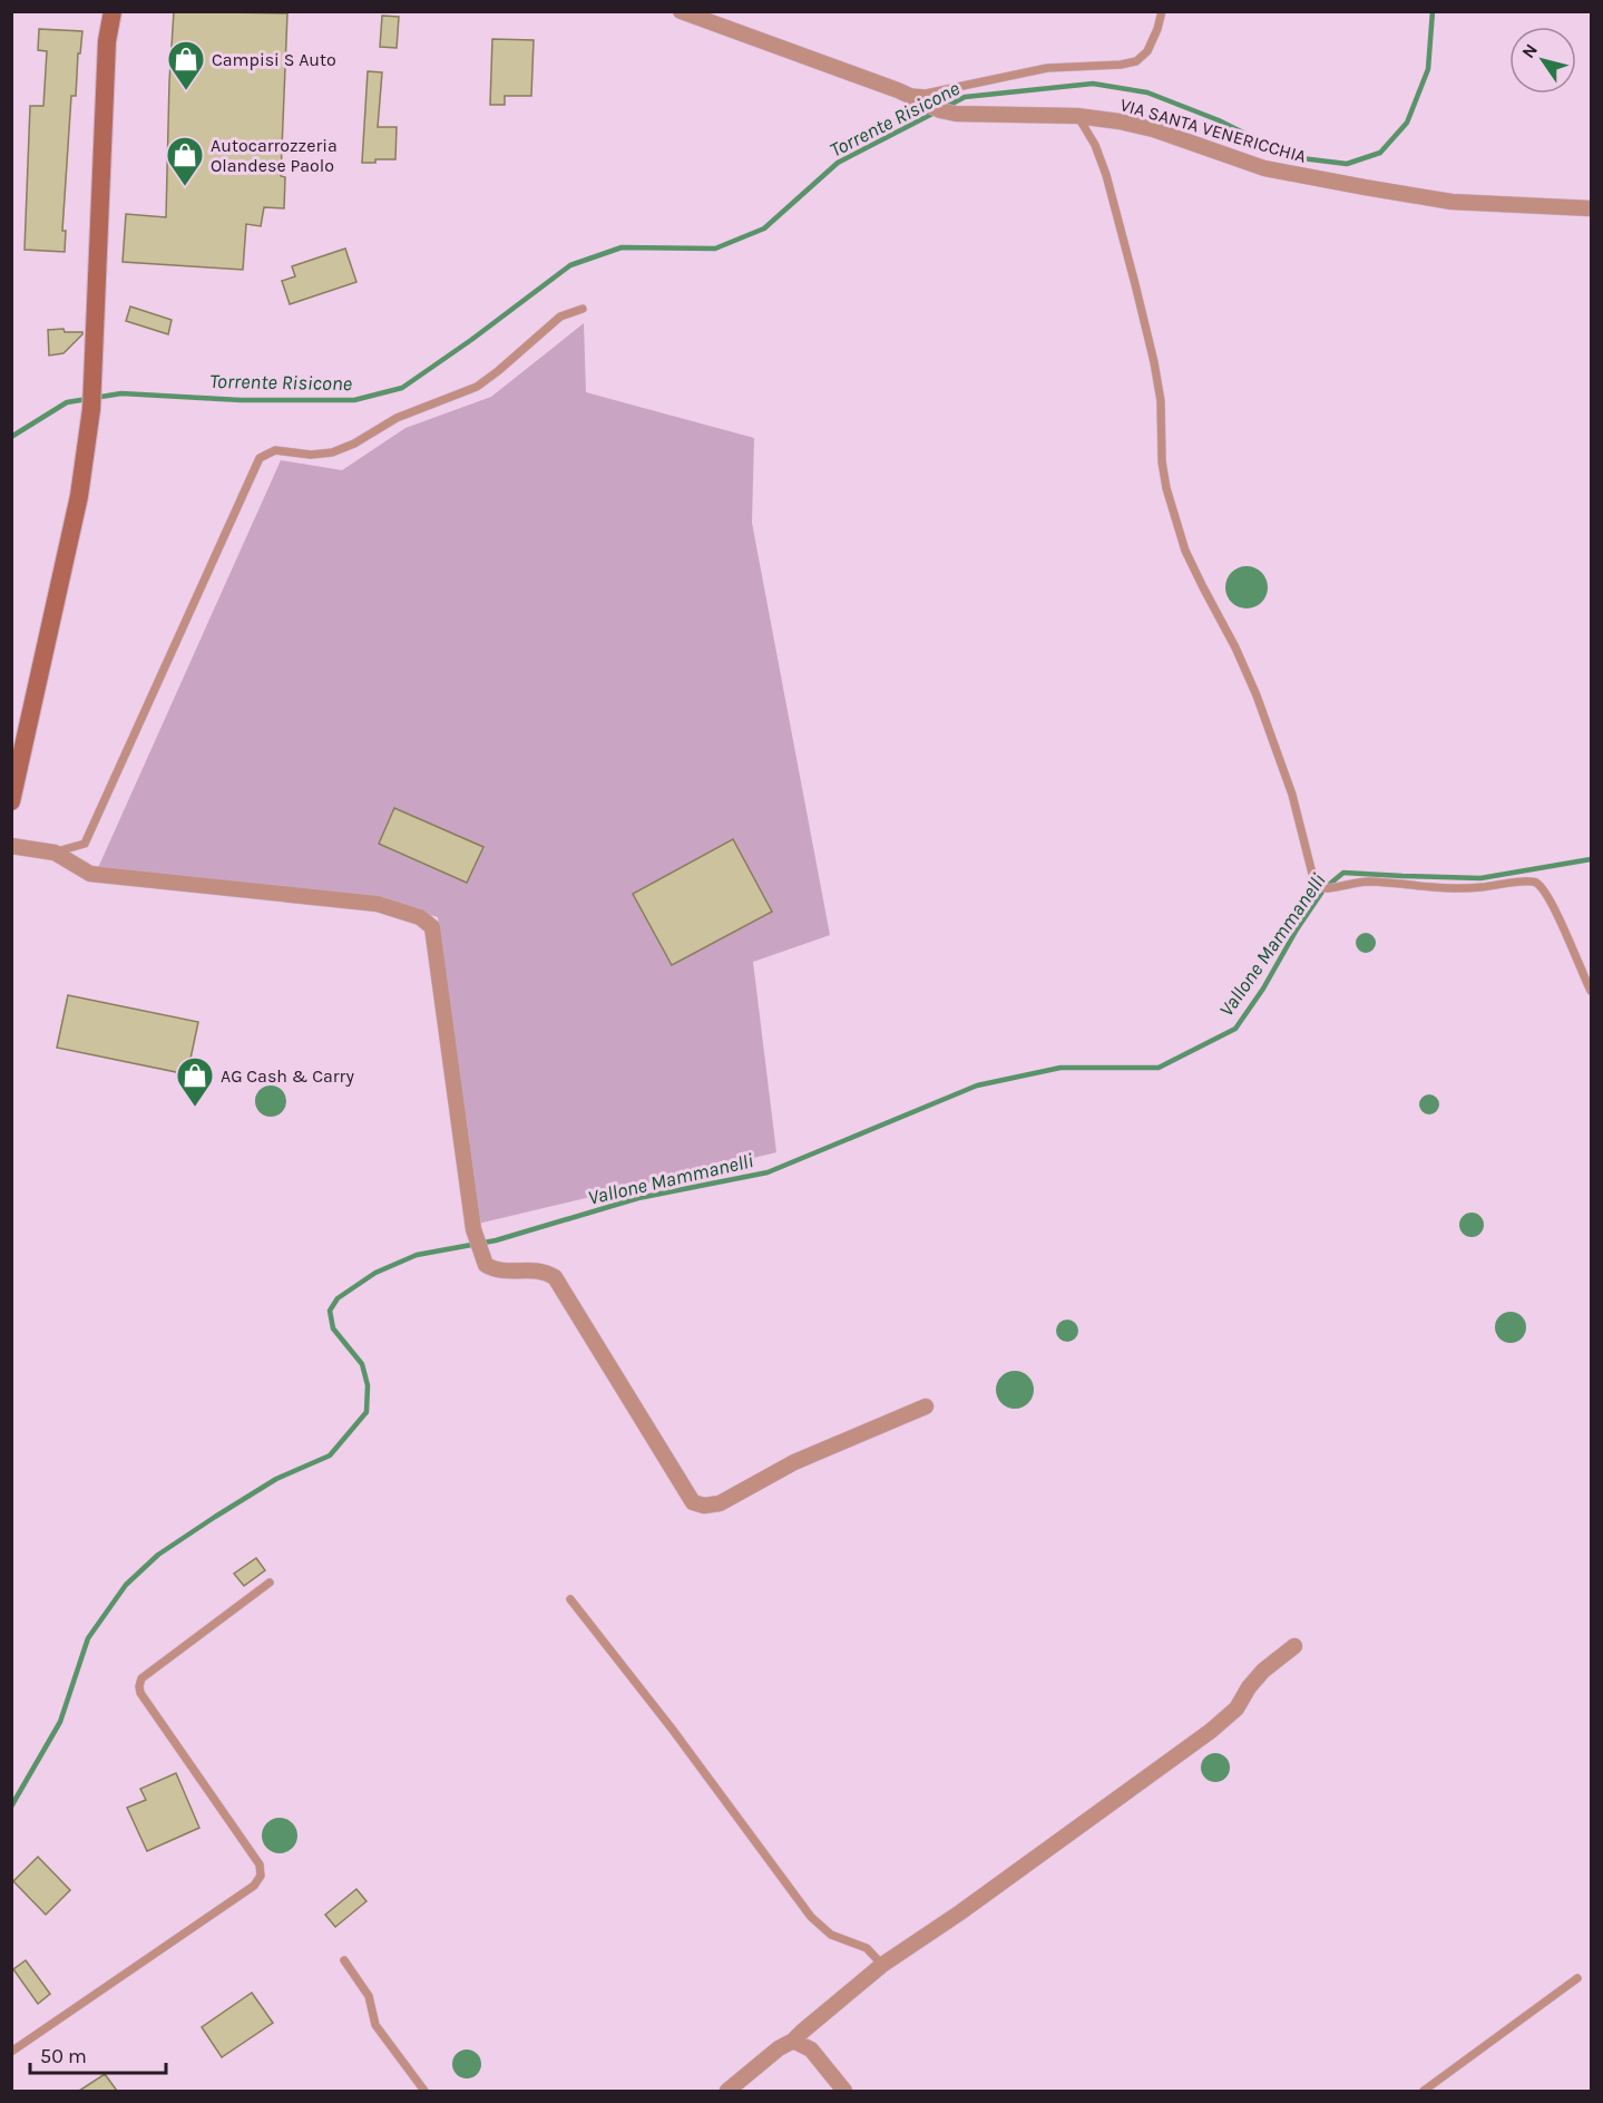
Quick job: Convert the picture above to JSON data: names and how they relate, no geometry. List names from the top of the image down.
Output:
{
  "streets": {
    "street": ["VIA SANTA VENERICCHIA"]
  },
  "water": ["Torrente Risicone", "Vallone Mammanelli"],
  "places": {
    "shop": ["Campisi S Auto", "Autocarrozzeria Olandese Paolo", "AG Cash & Carry"]
  },
  "scale_bar": "50 m",
  "north": "top left"
}
